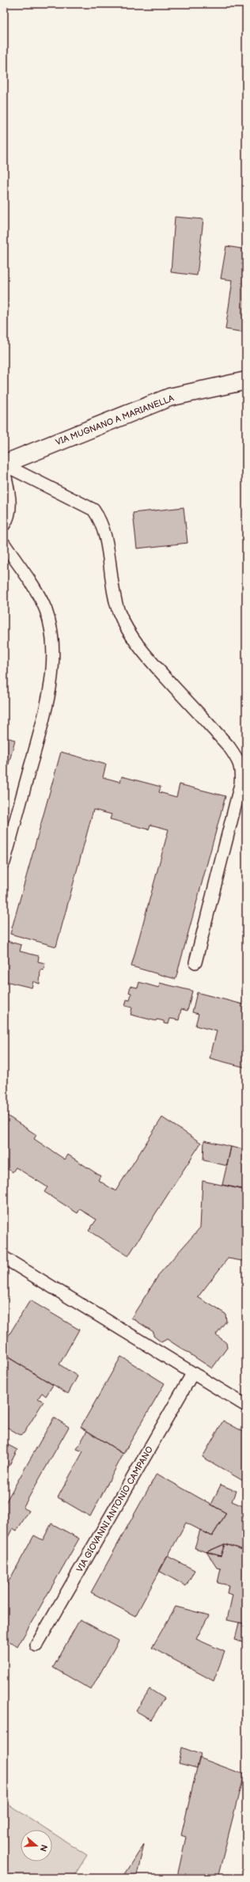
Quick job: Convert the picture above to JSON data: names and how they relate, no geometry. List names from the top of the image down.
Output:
{
  "streets": {
    "street": ["VIA MUGNANO A MARIANELLA"],
    "lane": ["VIA GIOVANNI ANTONIO CAMPANO"]
  },
  "north": "right"
}
